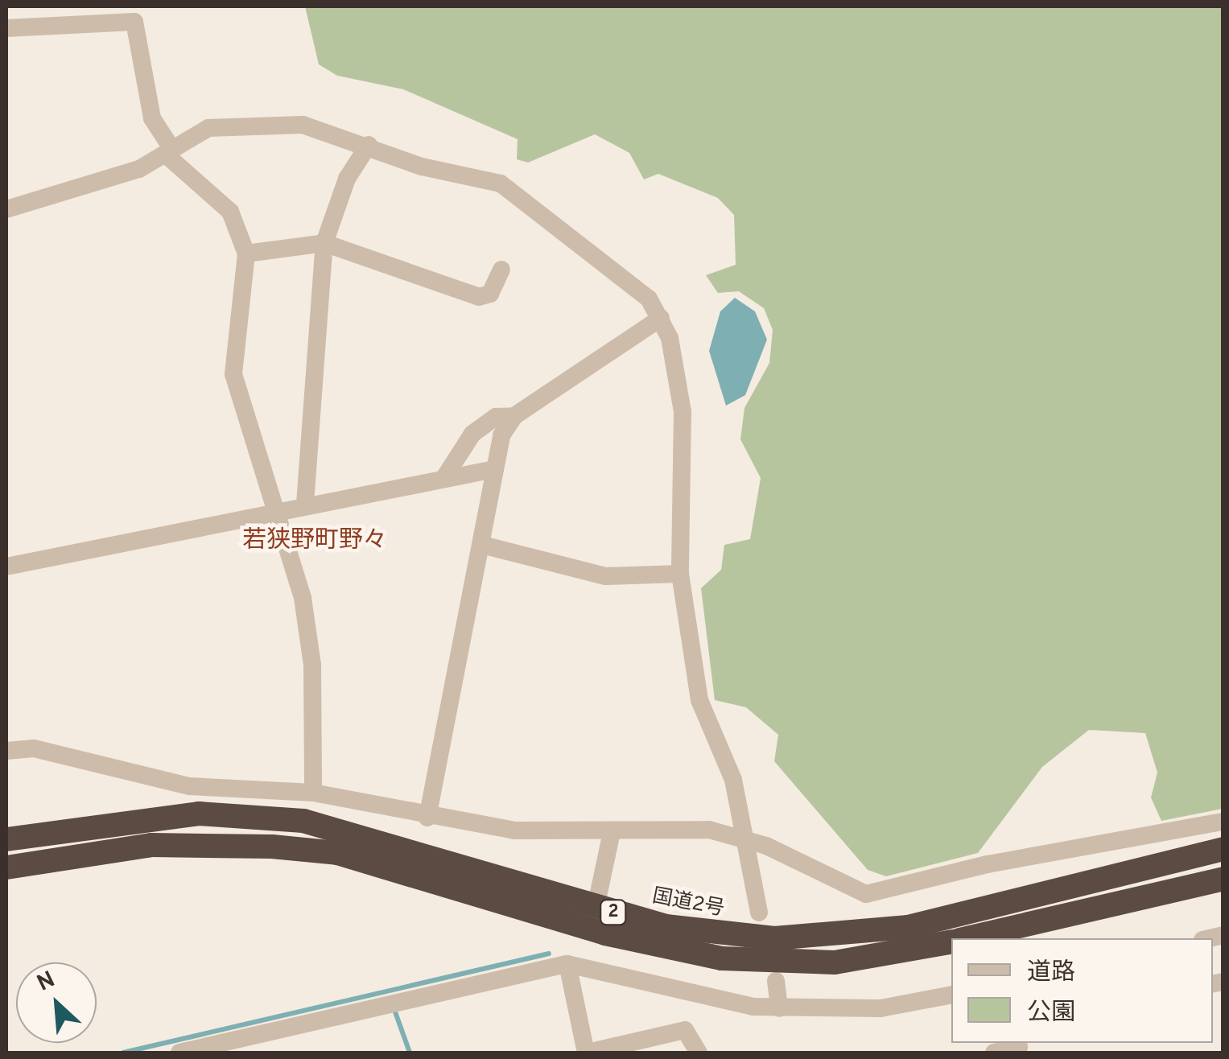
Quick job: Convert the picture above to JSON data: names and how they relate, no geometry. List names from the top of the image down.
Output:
{
  "streets": {
    "highway": ["国道2号", "2"]
  },
  "districts": ["若狭野町野々"],
  "legend": ["道路", "公園"],
  "north": "top left"
}
